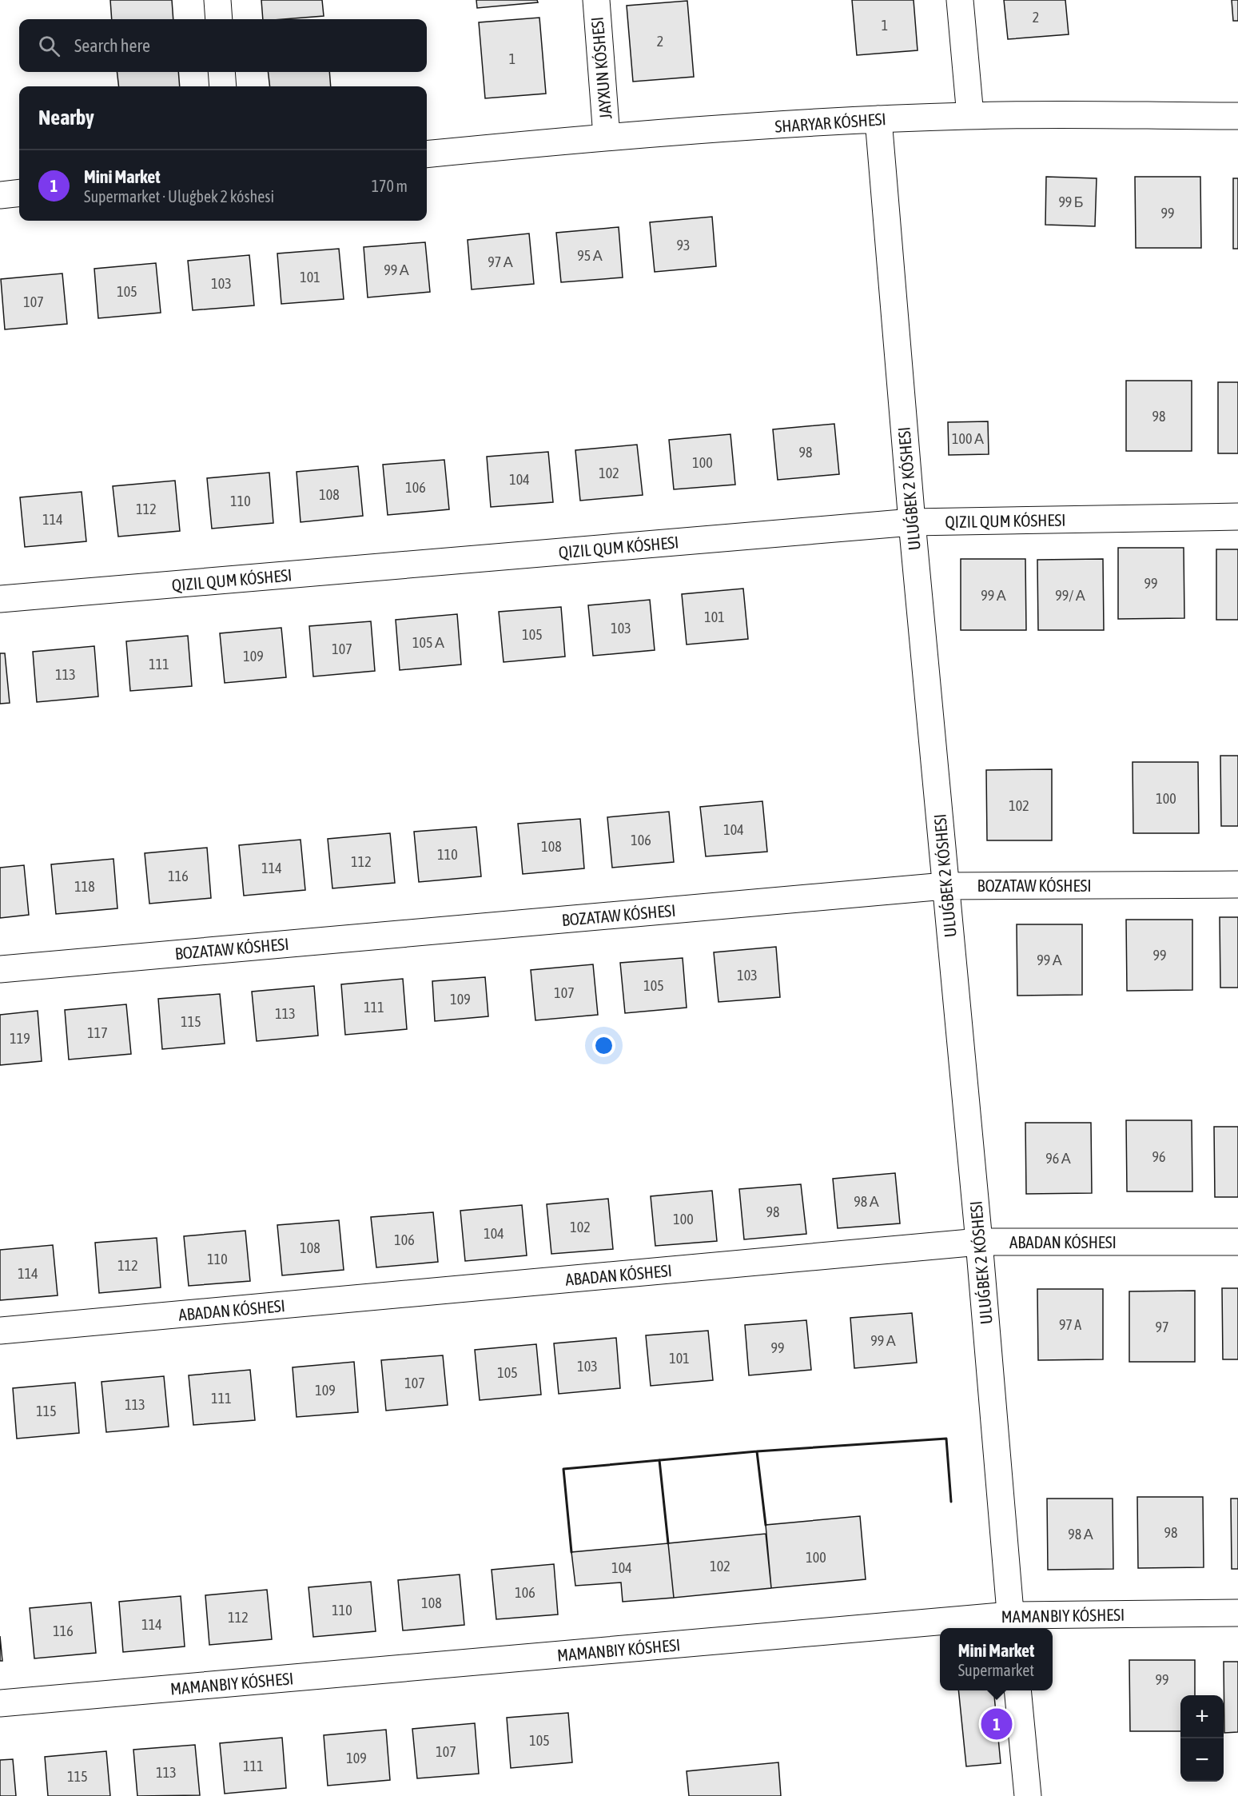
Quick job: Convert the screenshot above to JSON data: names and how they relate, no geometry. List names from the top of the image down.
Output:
{
  "streets": {
    "street": [
      "JAYXUN KÓSHESI",
      "SHARYAR KÓSHESI",
      "ULUǴBEK 2 KÓSHESI",
      "BOZATAW KÓSHESI",
      "ABADAN KÓSHESI",
      "MAMANBIY KÓSHESI"
    ]
  },
  "crossings": [
    ["JAYXUN KÓSHESI", "SHARYAR KÓSHESI"],
    ["SHARYAR KÓSHESI", "ULUǴBEK 2 KÓSHESI"],
    ["ULUǴBEK 2 KÓSHESI", "BOZATAW KÓSHESI"],
    ["ULUǴBEK 2 KÓSHESI", "ABADAN KÓSHESI"],
    ["ULUǴBEK 2 KÓSHESI", "MAMANBIY KÓSHESI"]
  ],
  "house_numbers": [
    "2",
    "1",
    "2",
    "1",
    "99 Б",
    "99",
    "93",
    "95 А",
    "97 А",
    "99 А",
    "101",
    "103",
    "105",
    "107",
    "98",
    "100 А",
    "98",
    "100",
    "102",
    "104",
    "106",
    "108",
    "110",
    "112",
    "114",
    "99",
    "99 А",
    "99/ А",
    "101",
    "103",
    "105",
    "105 А",
    "107",
    "109",
    "111",
    "113",
    "100",
    "102",
    "104",
    "106",
    "108",
    "110",
    "112",
    "114",
    "116",
    "118",
    "99",
    "99 А",
    "103",
    "105",
    "107",
    "109",
    "111",
    "113",
    "115",
    "117",
    "119",
    "96",
    "96 А",
    "98 А",
    "98",
    "100",
    "102",
    "104",
    "106",
    "108",
    "110",
    "112",
    "114",
    "97 A",
    "97",
    "99 А",
    "99",
    "101",
    "103",
    "105",
    "107",
    "109",
    "111",
    "113",
    "115",
    "98",
    "98 А",
    "100",
    "102",
    "104",
    "106",
    "108",
    "110",
    "112",
    "114",
    "116",
    "99",
    "105",
    "107",
    "109",
    "111",
    "113",
    "115"
  ],
  "page": {
    "search": "Search here",
    "heading": "Nearby",
    "list": [
      {
        "mark": "1",
        "name": "Mini Market",
        "note": "Supermarket · Uluǵbek 2 kóshesi",
        "value": "170 m"
      }
    ],
    "popup": ["Mini Market", "Supermarket"],
    "map_buttons": ["+", "−"],
    "pins": "1"
  }
}
